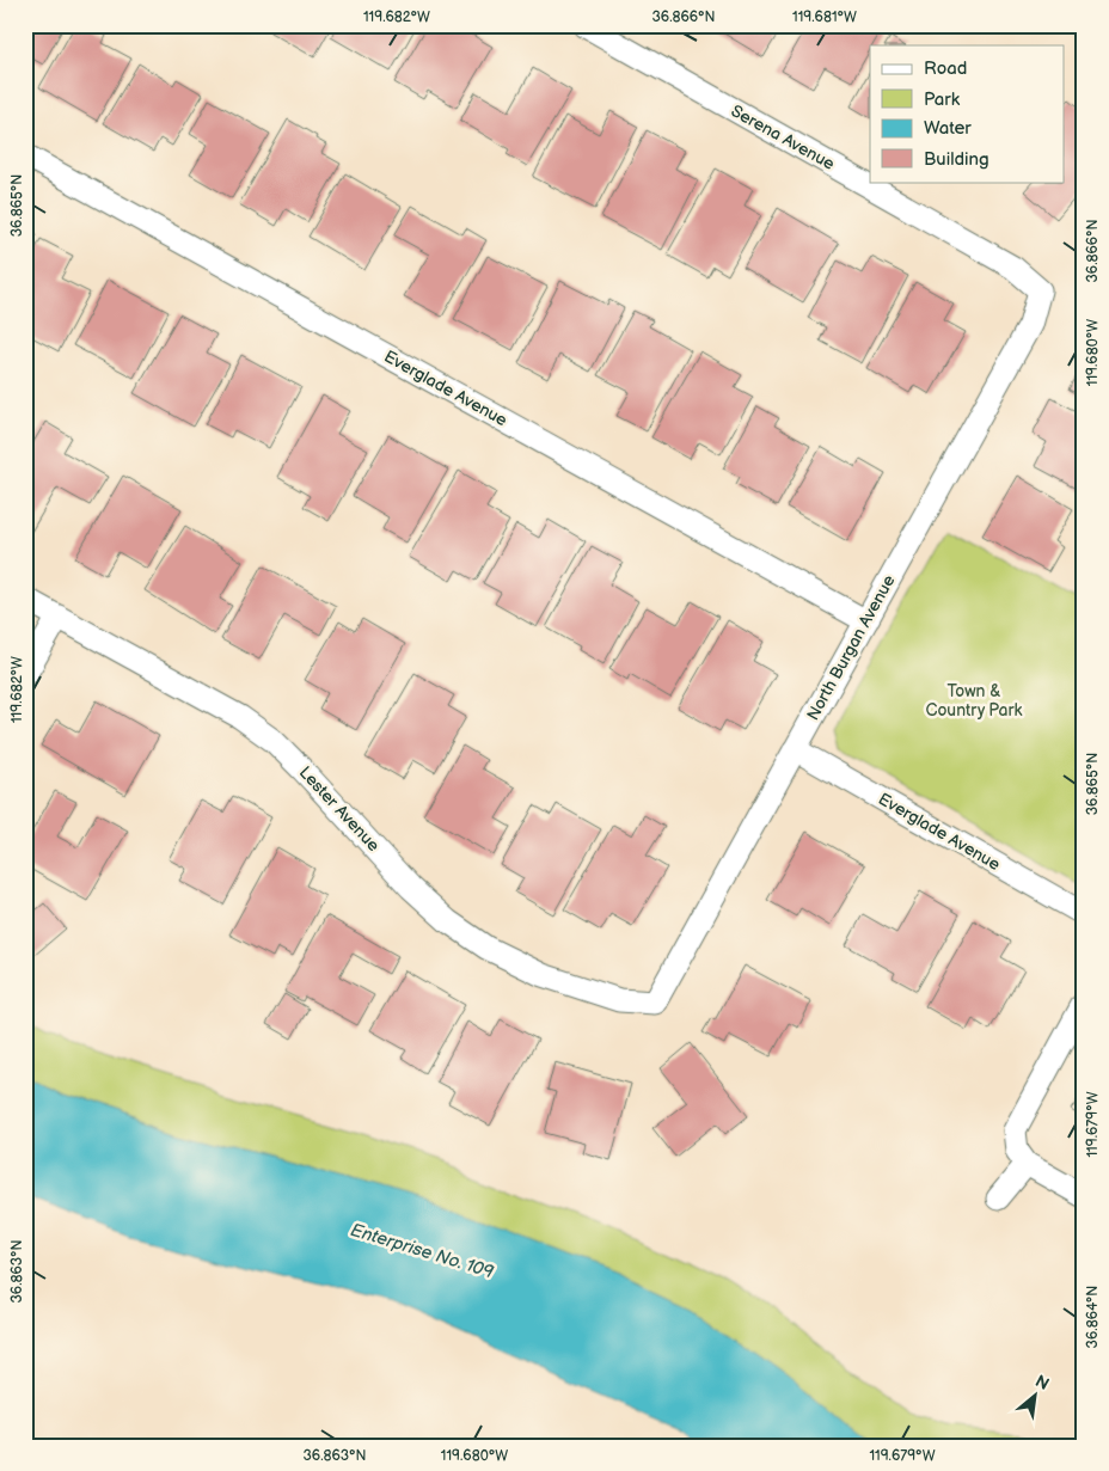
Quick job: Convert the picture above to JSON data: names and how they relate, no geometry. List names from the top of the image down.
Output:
{
  "streets": {
    "street": [
      "Serena Avenue",
      "Everglade Avenue",
      "North Burgan Avenue",
      "Lester Avenue"
    ]
  },
  "crossings": [
    ["Serena Avenue", "North Burgan Avenue"],
    ["Everglade Avenue", "North Burgan Avenue"],
    ["North Burgan Avenue", "Lester Avenue"]
  ],
  "water": ["Enterprise No. 109"],
  "parks": ["Town & Country Park"],
  "legend": [
    "Road",
    "Park",
    "Water",
    "Building"
  ],
  "north": "top right",
  "coordinates": [
    "119.682°W",
    "36.866°N",
    "119.681°W",
    "36.865°N",
    "119.680°W",
    "119.679°W",
    "36.863°N",
    "36.864°N"
  ]
}
